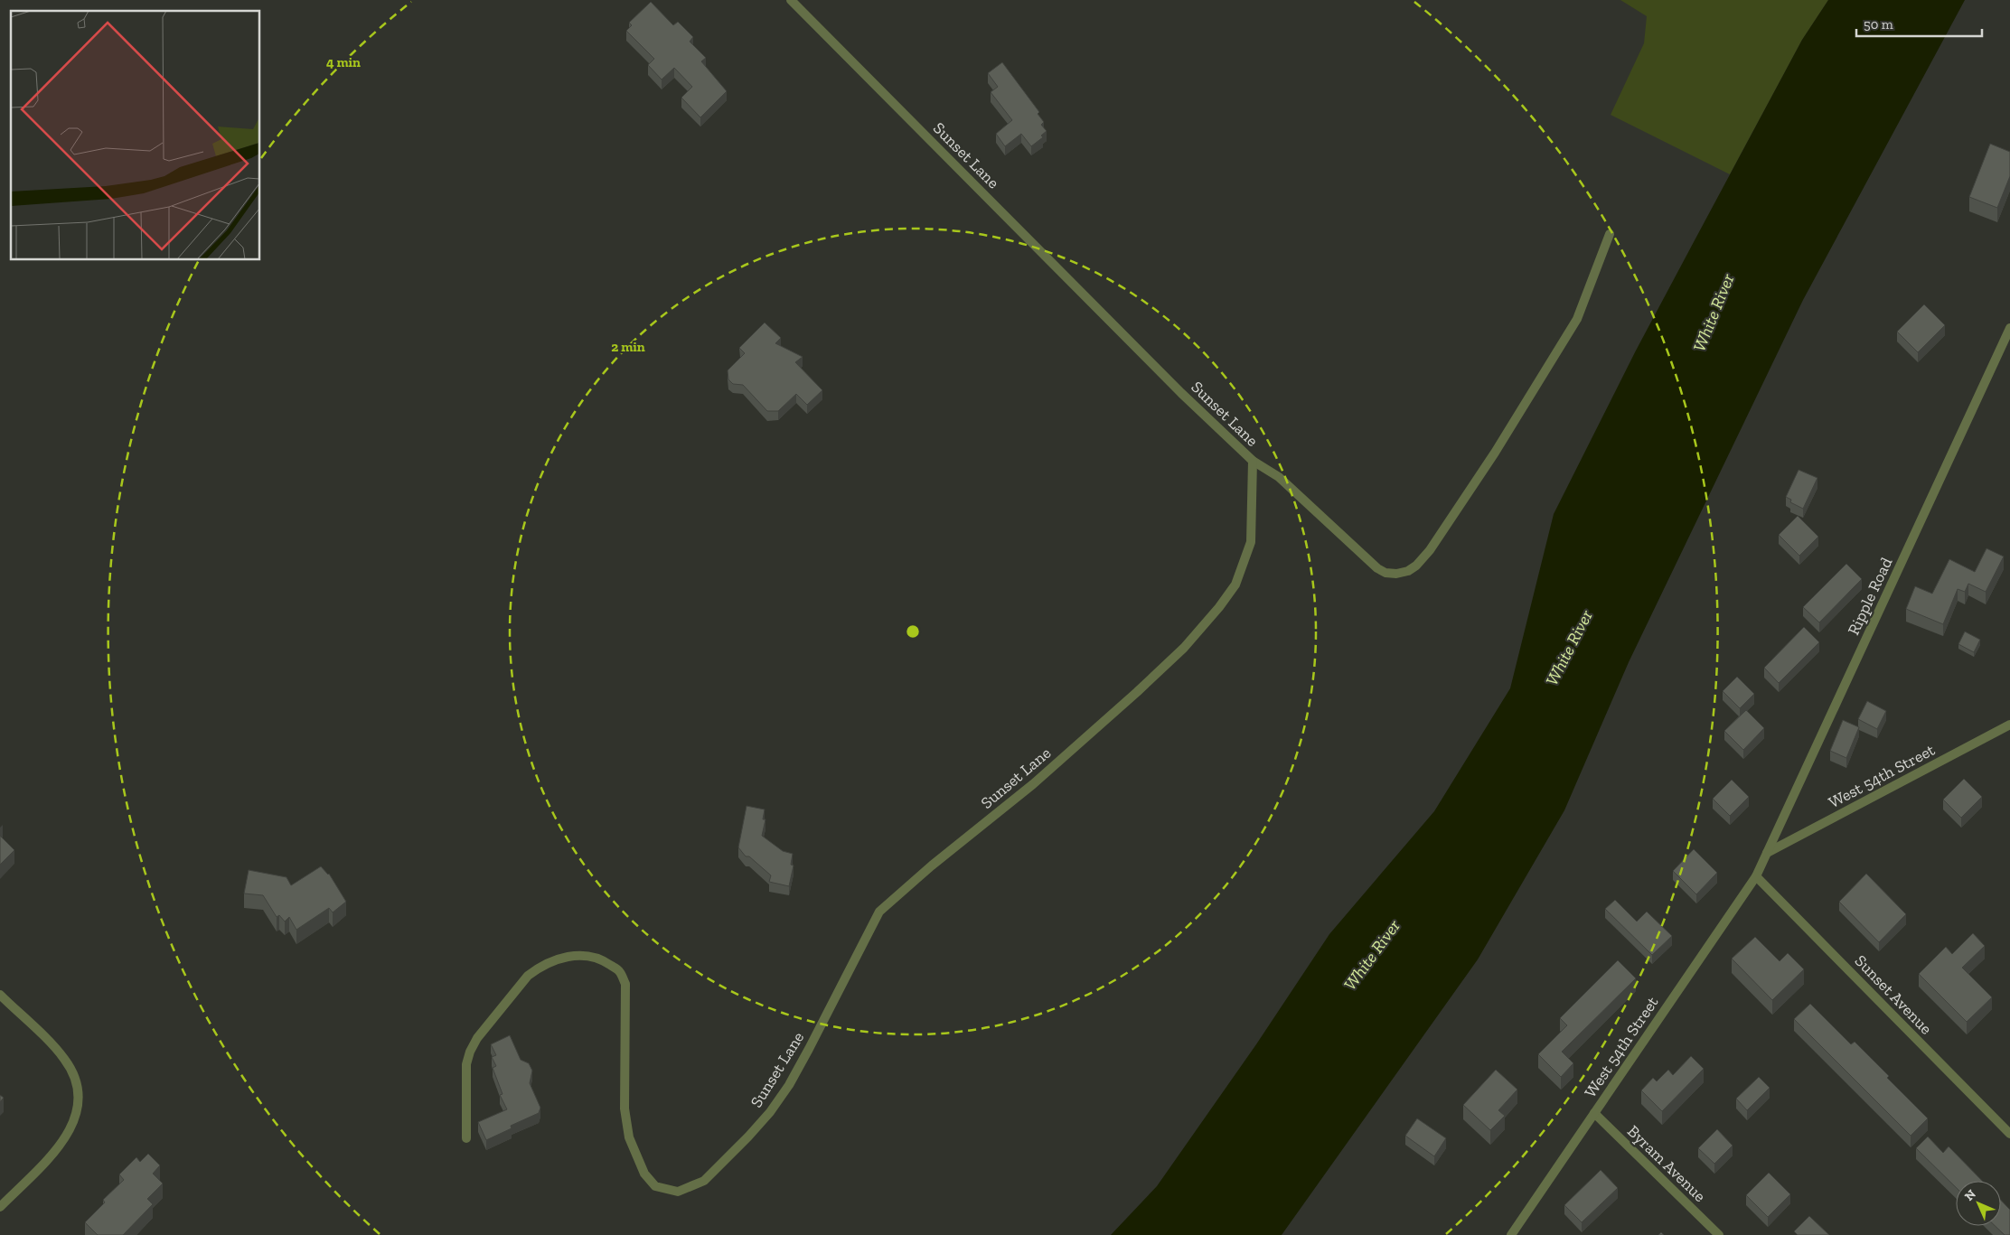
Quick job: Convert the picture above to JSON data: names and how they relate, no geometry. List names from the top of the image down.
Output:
{
  "streets": {
    "street": [
      "Sunset Lane",
      "Ripple Road",
      "West 54th Street",
      "Sunset Avenue",
      "Byram Avenue"
    ]
  },
  "crossings": [
    ["Ripple Road", "West 54th Street"],
    ["Ripple Road", "Sunset Avenue"],
    ["West 54th Street", "Sunset Avenue"],
    ["West 54th Street", "Byram Avenue"]
  ],
  "water": ["White River"],
  "scale_bar": "50 m",
  "north": "top left",
  "rings": ["4 min", "2 min"]
}
